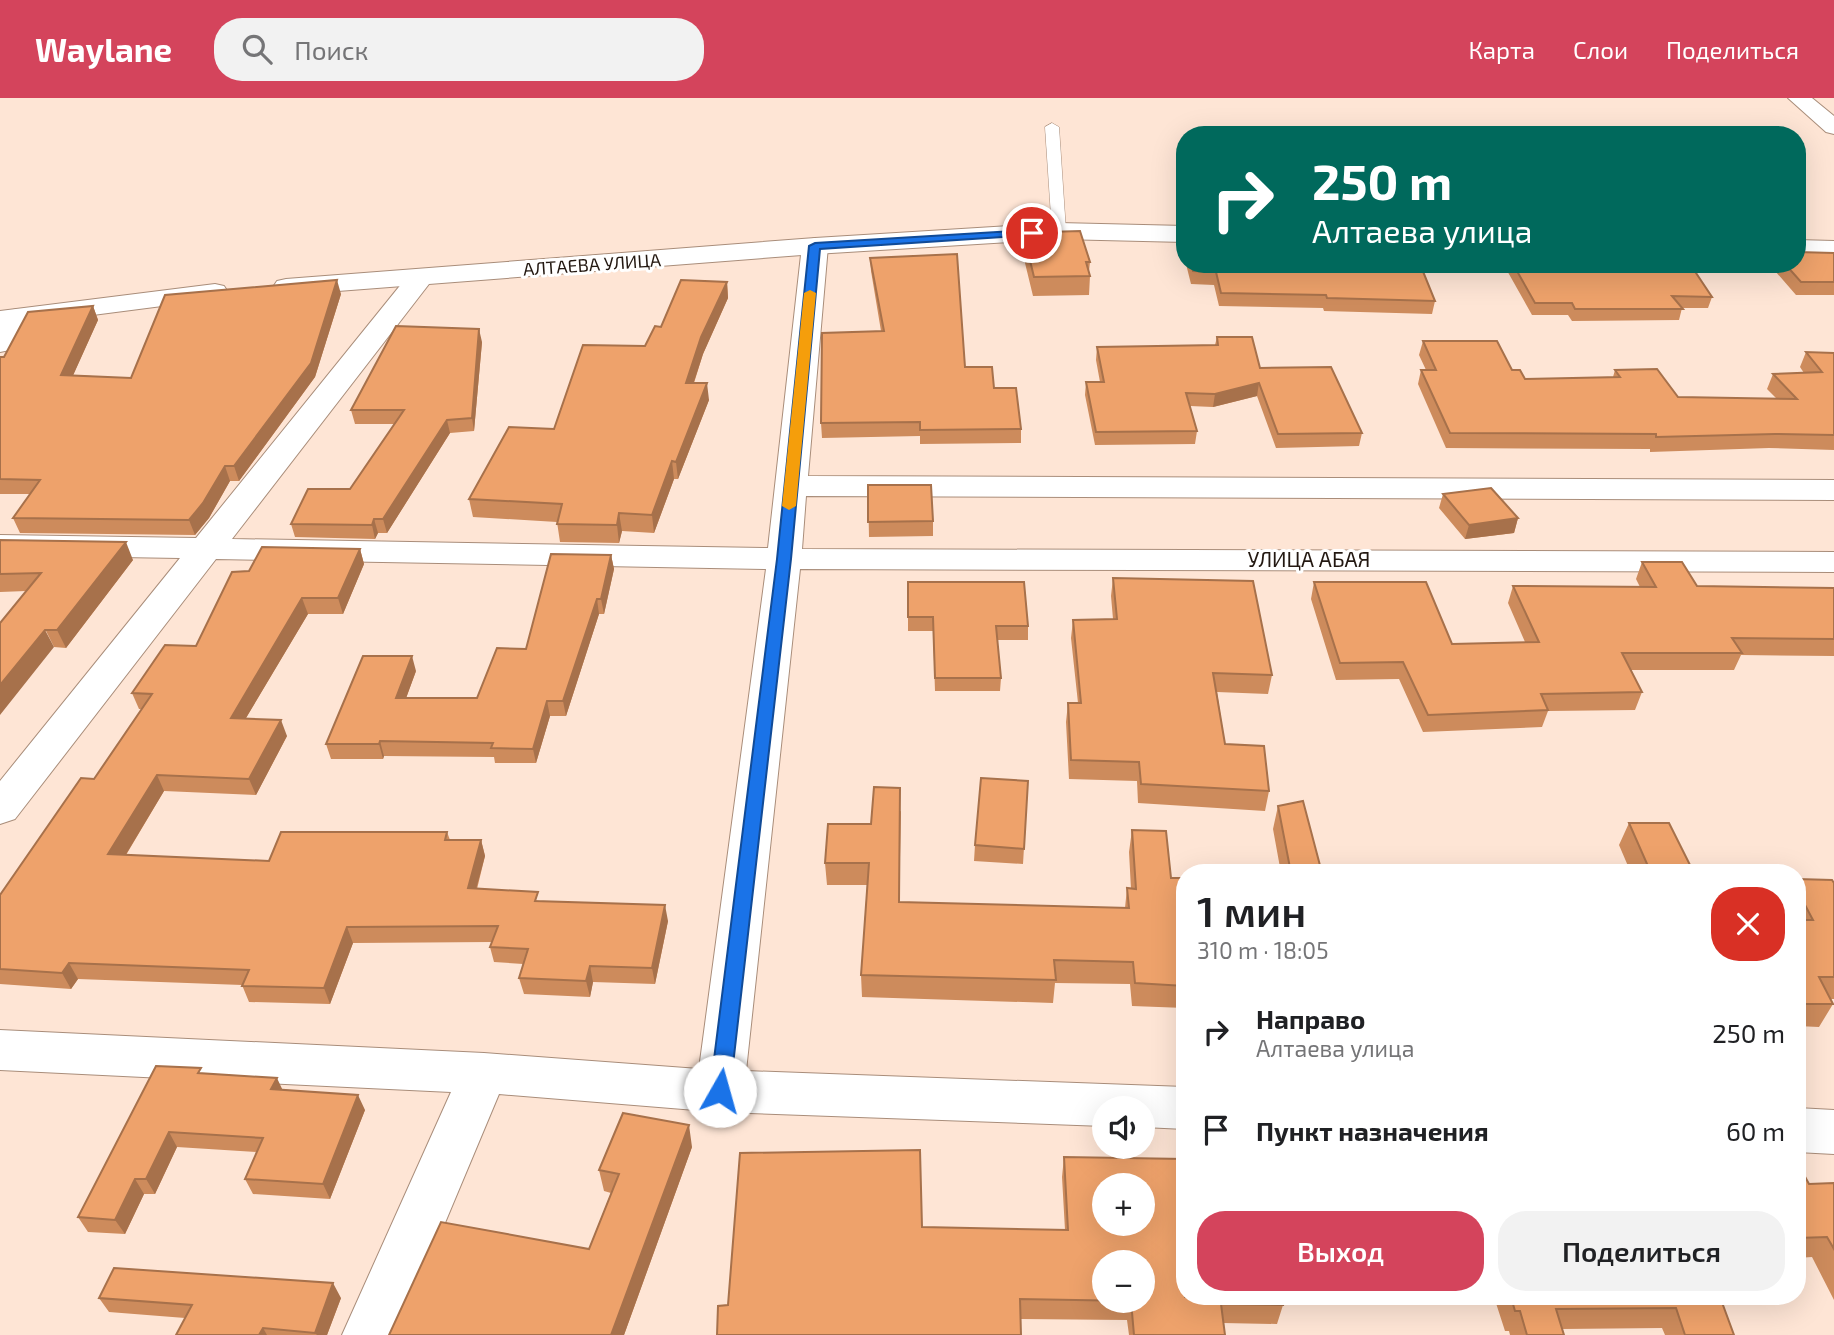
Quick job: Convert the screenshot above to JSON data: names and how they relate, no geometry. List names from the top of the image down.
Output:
{
  "streets": {
    "street": ["АЛТАЕВА УЛИЦА", "УЛИЦА АБАЯ"]
  },
  "page": {
    "header": "Waylane",
    "search": "Поиск",
    "nav": ["Карта", "Слои", "Поделиться"],
    "turn": ["250 m", "Алтаева улица"],
    "heading": ["1 мин", "310 m · 18:05"],
    "list": [
      {
        "name": "Направо",
        "note": "Алтаева улица",
        "value": "250 m"
      },
      {
        "name": "Пункт назначения",
        "value": "60 m"
      }
    ],
    "map_buttons": ["+", "−"],
    "buttons": ["Выход", "Поделиться"]
  }
}
